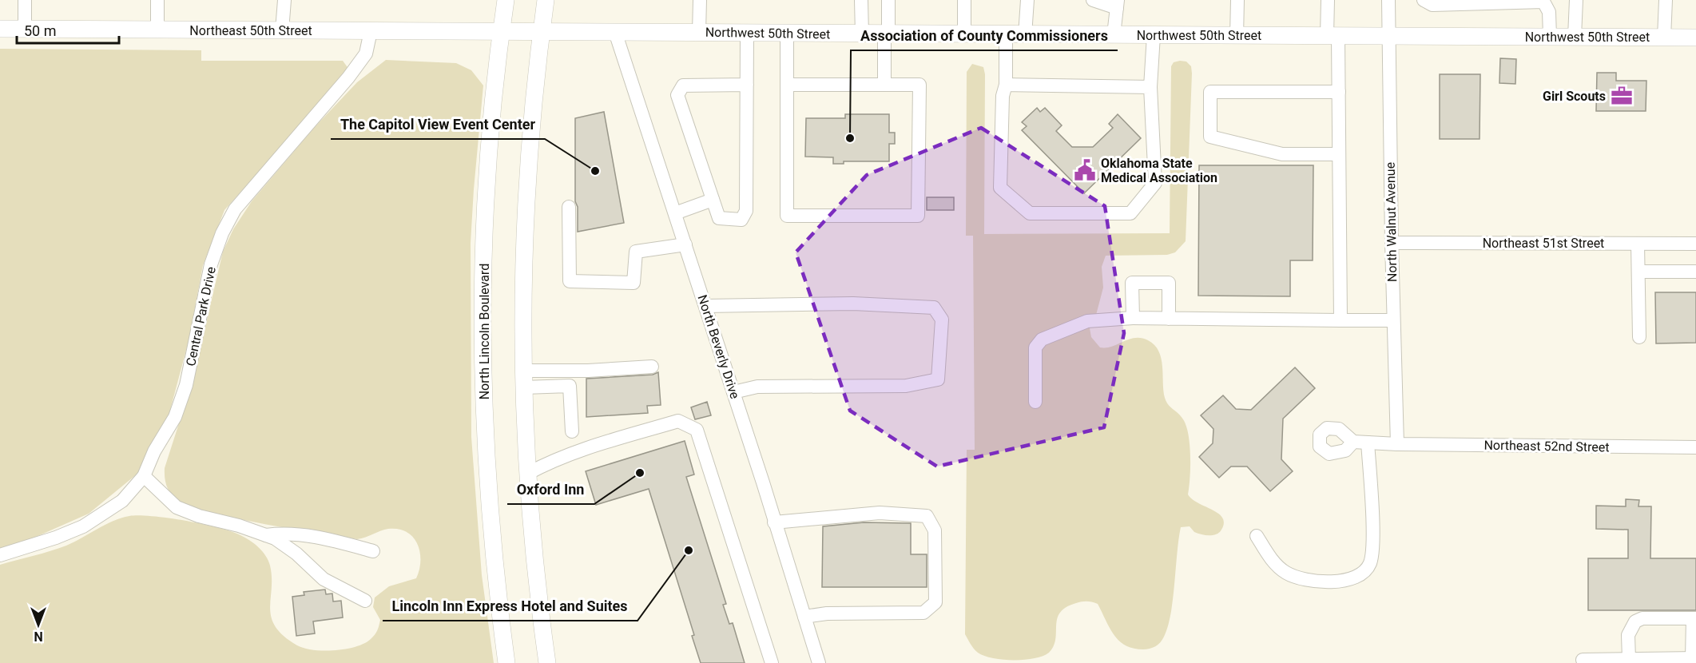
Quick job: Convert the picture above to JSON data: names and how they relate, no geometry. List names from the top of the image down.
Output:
{
  "streets": {
    "main road": ["Northeast 50th Street", "Northwest 50th Street", "North Lincoln Boulevard"],
    "street": [
      "North Walnut Avenue",
      "Northeast 51st Street",
      "Central Park Drive",
      "North Beverly Drive",
      "Northeast 52nd Street"
    ]
  },
  "crossings": [
    ["Northeast 50th Street", "Northwest 50th Street"],
    ["Northeast 50th Street", "Central Park Drive"],
    ["Northeast 50th Street", "North Lincoln Boulevard"],
    ["Northwest 50th Street", "North Walnut Avenue"],
    ["Northwest 50th Street", "North Lincoln Boulevard"],
    ["Northwest 50th Street", "North Beverly Drive"],
    ["North Walnut Avenue", "Northeast 51st Street"],
    ["North Walnut Avenue", "Northeast 52nd Street"]
  ],
  "places": {
    "office": ["Girl Scouts"],
    "other": [
      "Association of County Commissioners",
      "The Capitol View Event Center",
      "Oxford Inn",
      "Lincoln Inn Express Hotel and Suites"
    ],
    "public building": ["Oklahoma State Medical Association"]
  },
  "scale_bar": "50 m",
  "north": "bottom"
}
